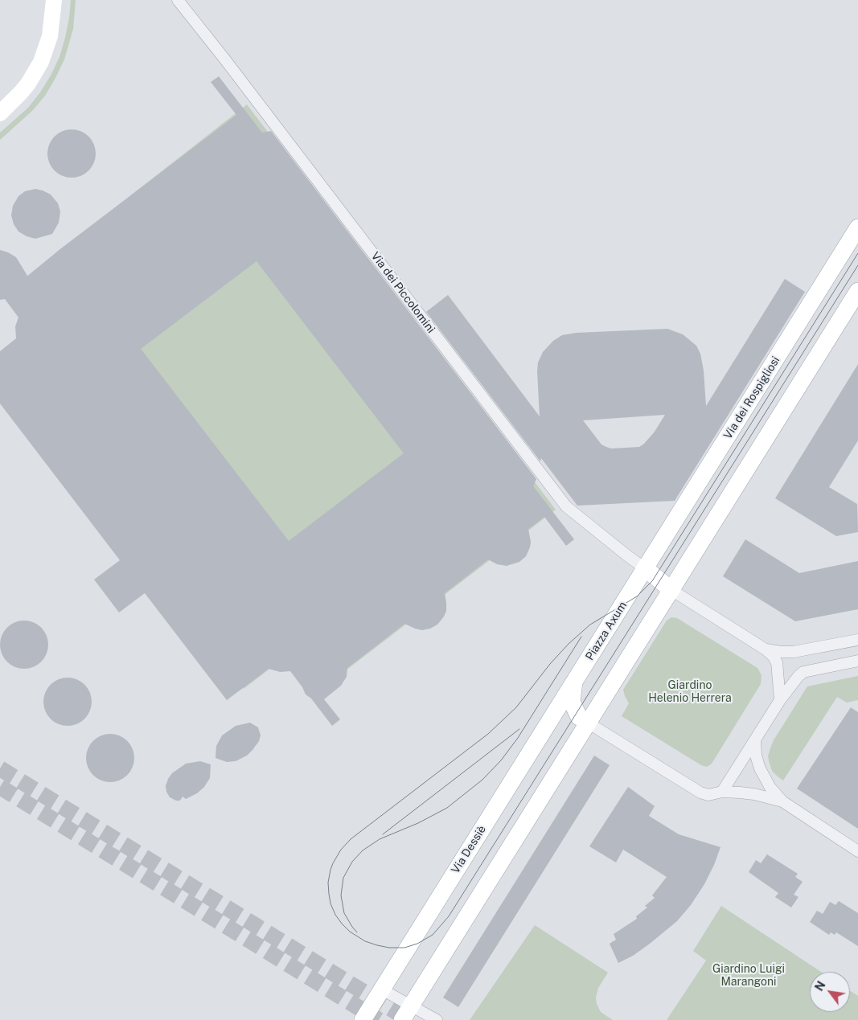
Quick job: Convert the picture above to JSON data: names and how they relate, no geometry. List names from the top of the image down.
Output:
{
  "streets": {
    "main road": ["Via dei Rospigliosi", "Piazza Axum", "Via Dessiè"],
    "street": ["Via dei Piccolomini"]
  },
  "crossings": [
    ["Via dei Piccolomini", "Via dei Rospigliosi"],
    ["Via dei Piccolomini", "Piazza Axum"],
    ["Via dei Rospigliosi", "Piazza Axum"],
    ["Piazza Axum", "Via Dessiè"]
  ],
  "parks": ["Giardino Helenio Herrera", "Giardino Luigi Marangoni"],
  "north": "top left"
}
